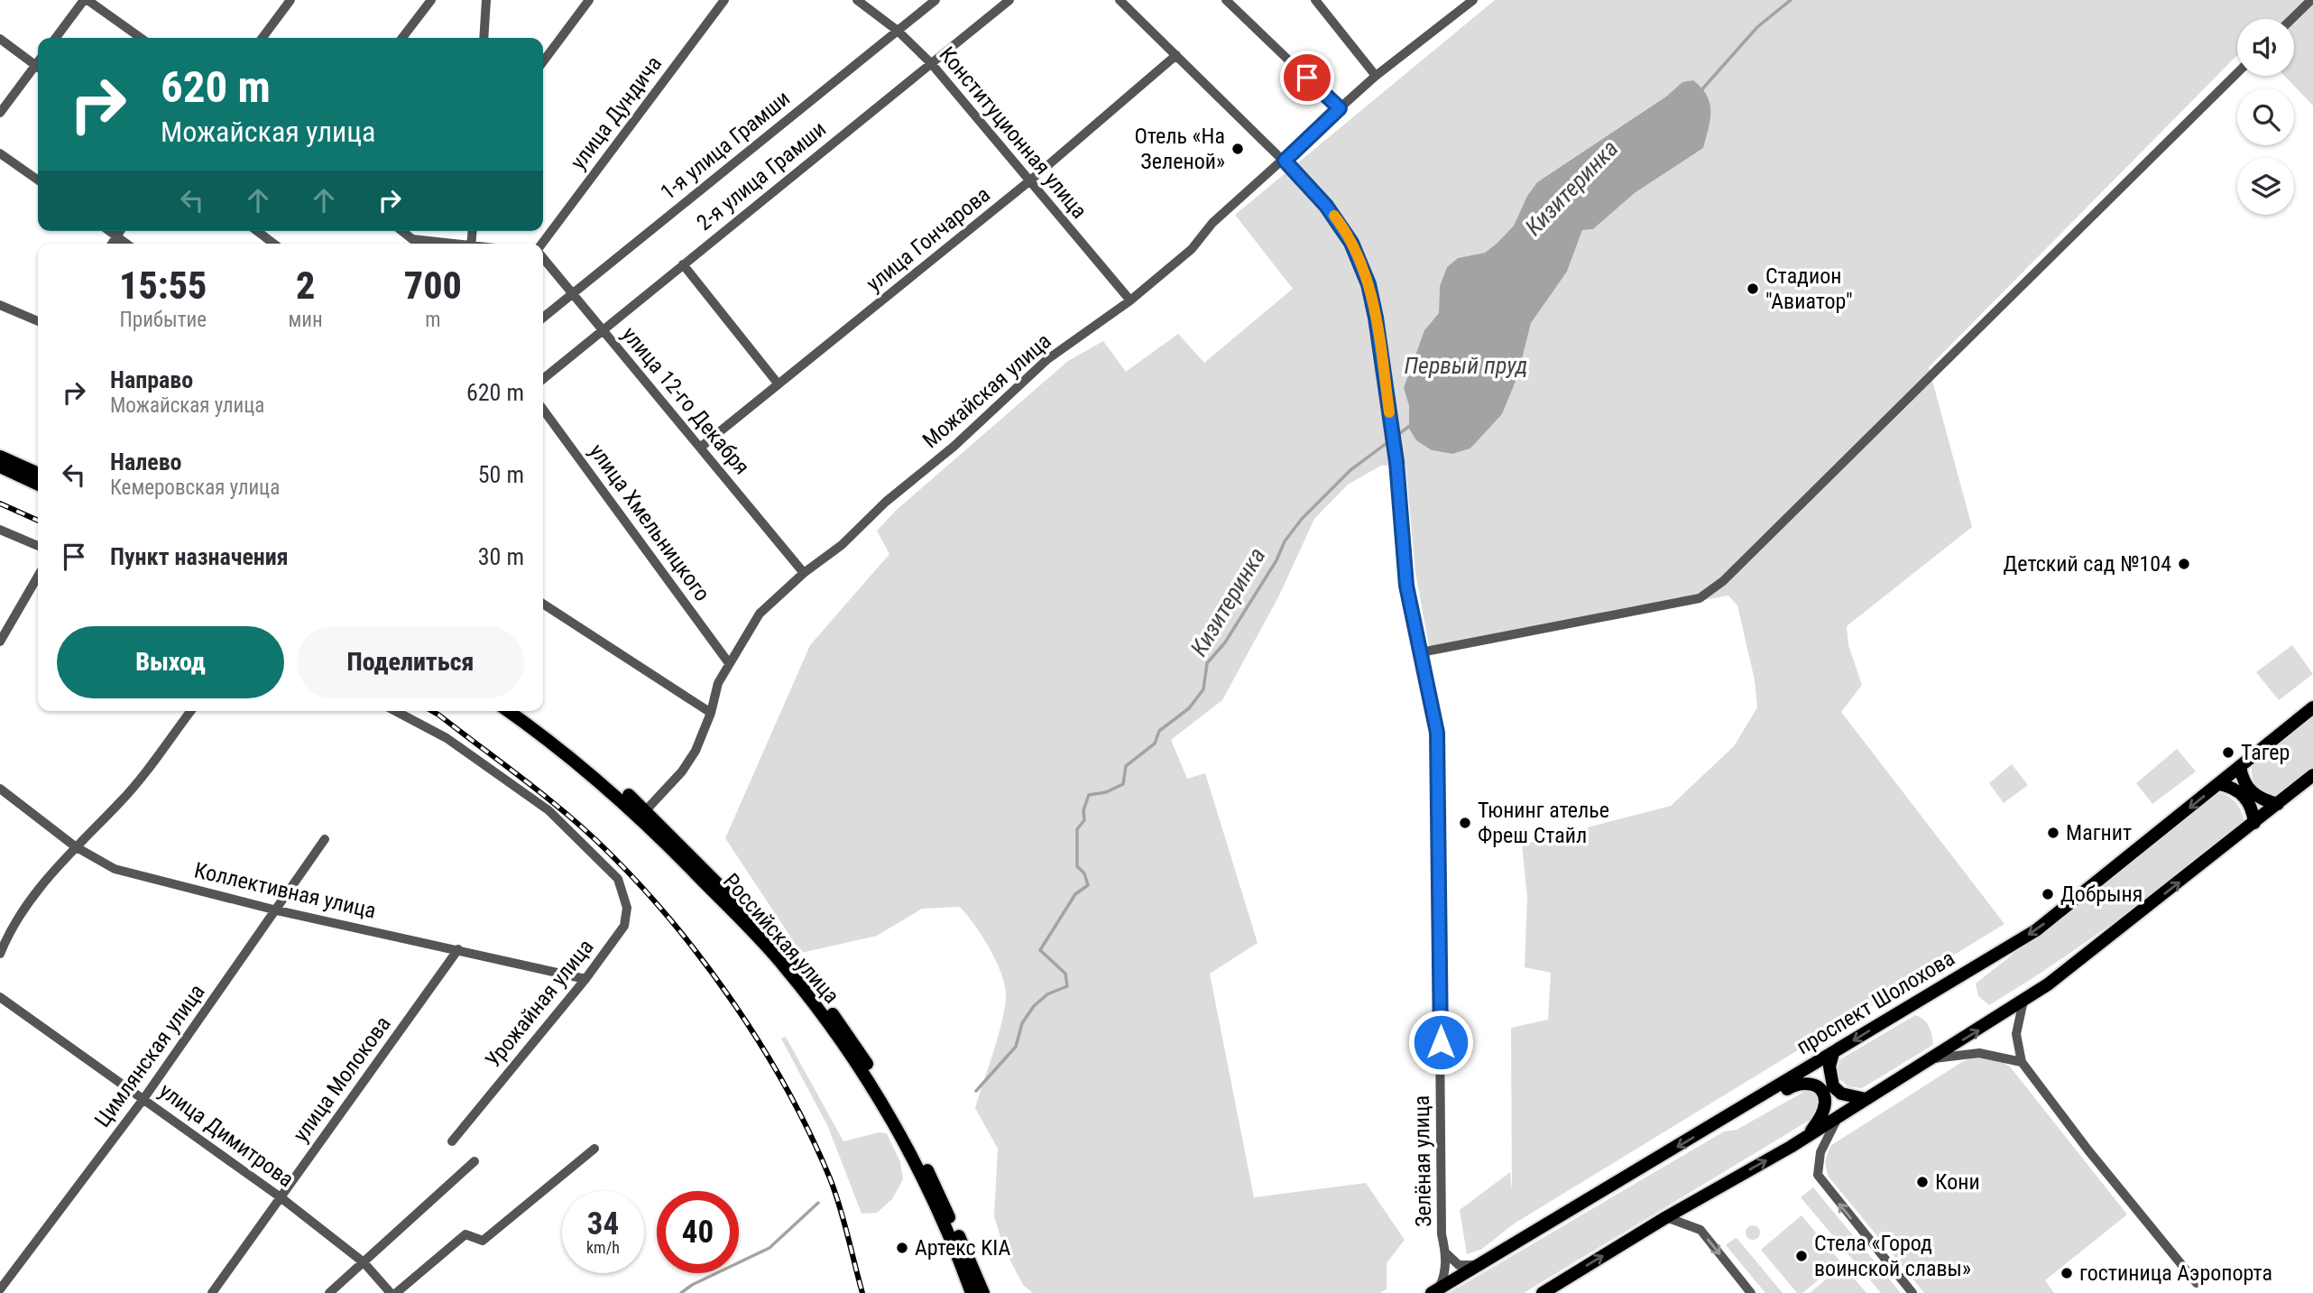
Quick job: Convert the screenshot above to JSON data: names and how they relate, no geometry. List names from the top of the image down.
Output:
{
  "streets": {
    "main road": ["Российская улица", "проспект Шолохова"],
    "street": [
      "улица Дундича",
      "Конституционная улица",
      "1-я улица Грамши",
      "2-я улица Грамши",
      "улица Гончарова",
      "Можайская улица",
      "улица 12-го Декабря",
      "улица Хмельницкого",
      "Коллективная улица",
      "Урожайная улица",
      "Цимлянская улица",
      "улица Молокова",
      "улица Димитрова",
      "Зелёная улица"
    ]
  },
  "crossings": [
    ["Конституционная улица", "1-я улица Грамши"],
    ["Конституционная улица", "2-я улица Грамши"],
    ["Конституционная улица", "улица Гончарова"],
    ["Конституционная улица", "Можайская улица"],
    ["1-я улица Грамши", "улица 12-го Декабря"],
    ["2-я улица Грамши", "улица 12-го Декабря"],
    ["улица Гончарова", "улица 12-го Декабря"],
    ["улица Гончарова", "Зелёная улица"],
    ["Можайская улица", "улица 12-го Декабря"],
    ["Можайская улица", "улица Хмельницкого"],
    ["Можайская улица", "Российская улица"],
    ["Можайская улица", "Зелёная улица"],
    ["Коллективная улица", "Урожайная улица"],
    ["Коллективная улица", "Цимлянская улица"],
    ["Коллективная улица", "улица Молокова"],
    ["проспект Шолохова", "Зелёная улица"],
    ["Цимлянская улица", "улица Димитрова"],
    ["улица Молокова", "улица Димитрова"]
  ],
  "water": ["Кизитеринка", "Первый пруд"],
  "places": [
    "Отель «На Зеленой»",
    "Стадион \"Авиатор\"",
    "Детский сад №104",
    "Тагер",
    "Тюнинг ателье Фреш Стайл",
    "Магнит",
    "Добрыня",
    "Кони",
    "Артекс KIA",
    "Стела «Город воинской славы»",
    "гостиница Аэропорта"
  ],
  "page": {
    "turn": ["620 m", "Можайская улица"],
    "eta": [
      "15:55",
      "Прибытие",
      "2",
      "мин",
      "700",
      "m"
    ],
    "list": [
      {
        "name": "Направо",
        "note": "Можайская улица",
        "value": "620 m"
      },
      {
        "name": "Налево",
        "note": "Кемеровская улица",
        "value": "50 m"
      },
      {
        "name": "Пункт назначения",
        "value": "30 m"
      }
    ],
    "buttons": ["Выход", "Поделиться"],
    "speed": "34 km/h",
    "limit": "40"
  }
}
